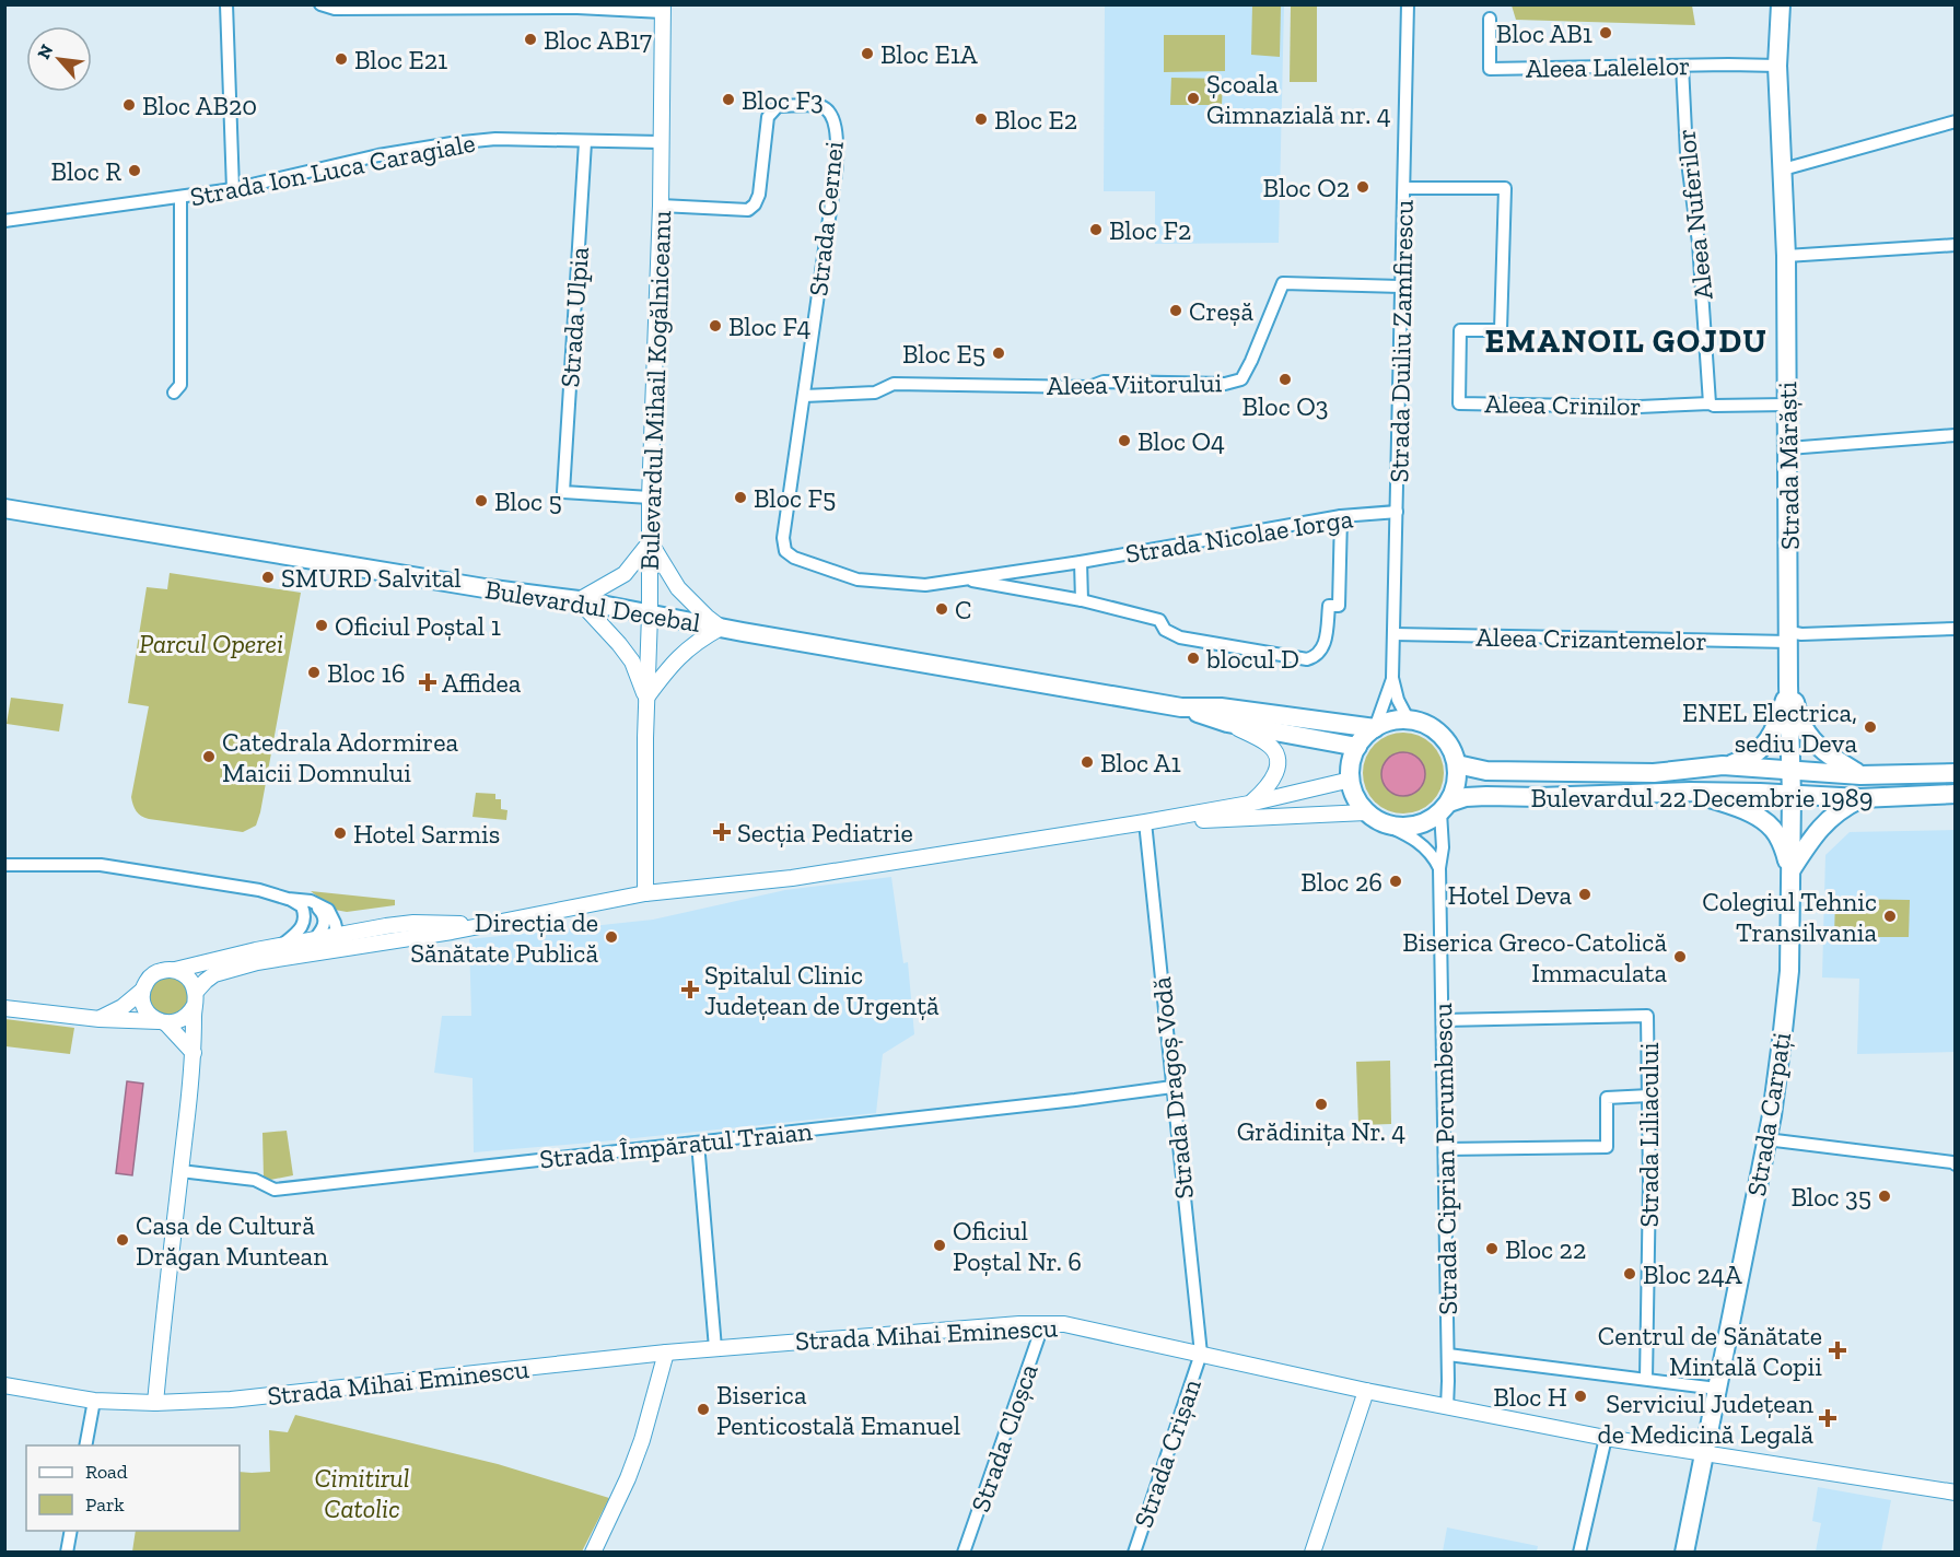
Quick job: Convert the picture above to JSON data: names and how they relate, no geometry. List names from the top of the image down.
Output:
{
  "streets": {
    "main road": [
      "Strada Mărăști",
      "Bulevardul Decebal",
      "Bulevardul 22 Decembrie 1989",
      "Strada Carpați"
    ],
    "street": [
      "Aleea Lalelelor",
      "Strada Ion Luca Caragiale",
      "Aleea Nuferilor",
      "Strada Cernei",
      "Strada Ulpia",
      "Strada Duiliu Zamfirescu",
      "Aleea Viitorului",
      "Bulevardul Mihail Kogălniceanu",
      "Aleea Crinilor",
      "Strada Nicolae Iorga",
      "Aleea Crizantemelor",
      "Strada Dragoș Vodă",
      "Strada Liliacului",
      "Strada Împăratul Traian",
      "Strada Ciprian Porumbescu",
      "Strada Mihai Eminescu",
      "Strada Cloșca",
      "Strada Crișan"
    ]
  },
  "crossings": [
    ["Aleea Lalelelor", "Aleea Nuferilor"],
    ["Aleea Lalelelor", "Strada Mărăști"],
    ["Strada Ion Luca Caragiale", "Strada Ulpia"],
    ["Strada Ion Luca Caragiale", "Bulevardul Mihail Kogălniceanu"],
    ["Aleea Nuferilor", "Aleea Crinilor"],
    ["Strada Cernei", "Aleea Viitorului"],
    ["Strada Cernei", "Bulevardul Mihail Kogălniceanu"],
    ["Strada Cernei", "Strada Nicolae Iorga"],
    ["Strada Ulpia", "Bulevardul Mihail Kogălniceanu"],
    ["Strada Duiliu Zamfirescu", "Aleea Viitorului"],
    ["Strada Duiliu Zamfirescu", "Aleea Crinilor"],
    ["Strada Duiliu Zamfirescu", "Strada Nicolae Iorga"],
    ["Strada Duiliu Zamfirescu", "Aleea Crizantemelor"],
    ["Bulevardul Mihail Kogălniceanu", "Bulevardul Decebal"],
    ["Aleea Crinilor", "Strada Mărăști"],
    ["Strada Mărăști", "Aleea Crizantemelor"],
    ["Strada Mărăști", "Bulevardul 22 Decembrie 1989"],
    ["Strada Mărăști", "Strada Carpați"],
    ["Bulevardul Decebal", "Bulevardul 22 Decembrie 1989"],
    ["Bulevardul Decebal", "Strada Ciprian Porumbescu"],
    ["Bulevardul 22 Decembrie 1989", "Strada Carpați"],
    ["Bulevardul 22 Decembrie 1989", "Strada Ciprian Porumbescu"],
    ["Strada Dragoș Vodă", "Strada Împăratul Traian"],
    ["Strada Dragoș Vodă", "Strada Mihai Eminescu"],
    ["Strada Dragoș Vodă", "Strada Crișan"],
    ["Strada Carpați", "Strada Mihai Eminescu"],
    ["Strada Liliacului", "Strada Ciprian Porumbescu"],
    ["Strada Ciprian Porumbescu", "Strada Mihai Eminescu"],
    ["Strada Mihai Eminescu", "Strada Cloșca"],
    ["Strada Mihai Eminescu", "Strada Crișan"]
  ],
  "districts": ["EMANOIL GOJDU"],
  "parks": ["Parcul Operei", "Cimitirul Catolic"],
  "places": {
    "other": [
      "Bloc AB1",
      "Bloc AB17",
      "Bloc E1A",
      "Bloc E21",
      "Școala Gimnazială nr. 4",
      "Bloc F3",
      "Bloc AB20",
      "Bloc E2",
      "Bloc R",
      "Bloc O2",
      "Bloc F2",
      "Creșă",
      "Bloc F4",
      "Bloc E5",
      "Bloc O3",
      "Bloc O4",
      "Bloc F5",
      "Bloc 5",
      "SMURD Salvital",
      "C",
      "Oficiul Poștal 1",
      "blocul D",
      "Bloc 16",
      "ENEL Electrica, sediu Deva",
      "Catedrala Adormirea Maicii Domnului",
      "Bloc A1",
      "Hotel Sarmis",
      "Bloc 26",
      "Hotel Deva",
      "Colegiul Tehnic Transilvania",
      "Direcția de Sănătate Publică",
      "Biserica Greco-Catolică Immaculata",
      "Grădinița Nr. 4",
      "Bloc 35",
      "Casa de Cultură Drăgan Muntean",
      "Oficiul Poștal Nr. 6",
      "Bloc 22",
      "Bloc 24A",
      "Bloc H",
      "Biserica Penticostală Emanuel"
    ],
    "health": [
      "Affidea",
      "Secția Pediatrie",
      "Spitalul Clinic Județean de Urgență",
      "Centrul de Sănătate Mintală Copii",
      "Serviciul Județean de Medicină Legală"
    ]
  },
  "legend": ["Road", "Park"],
  "north": "top left"
}
